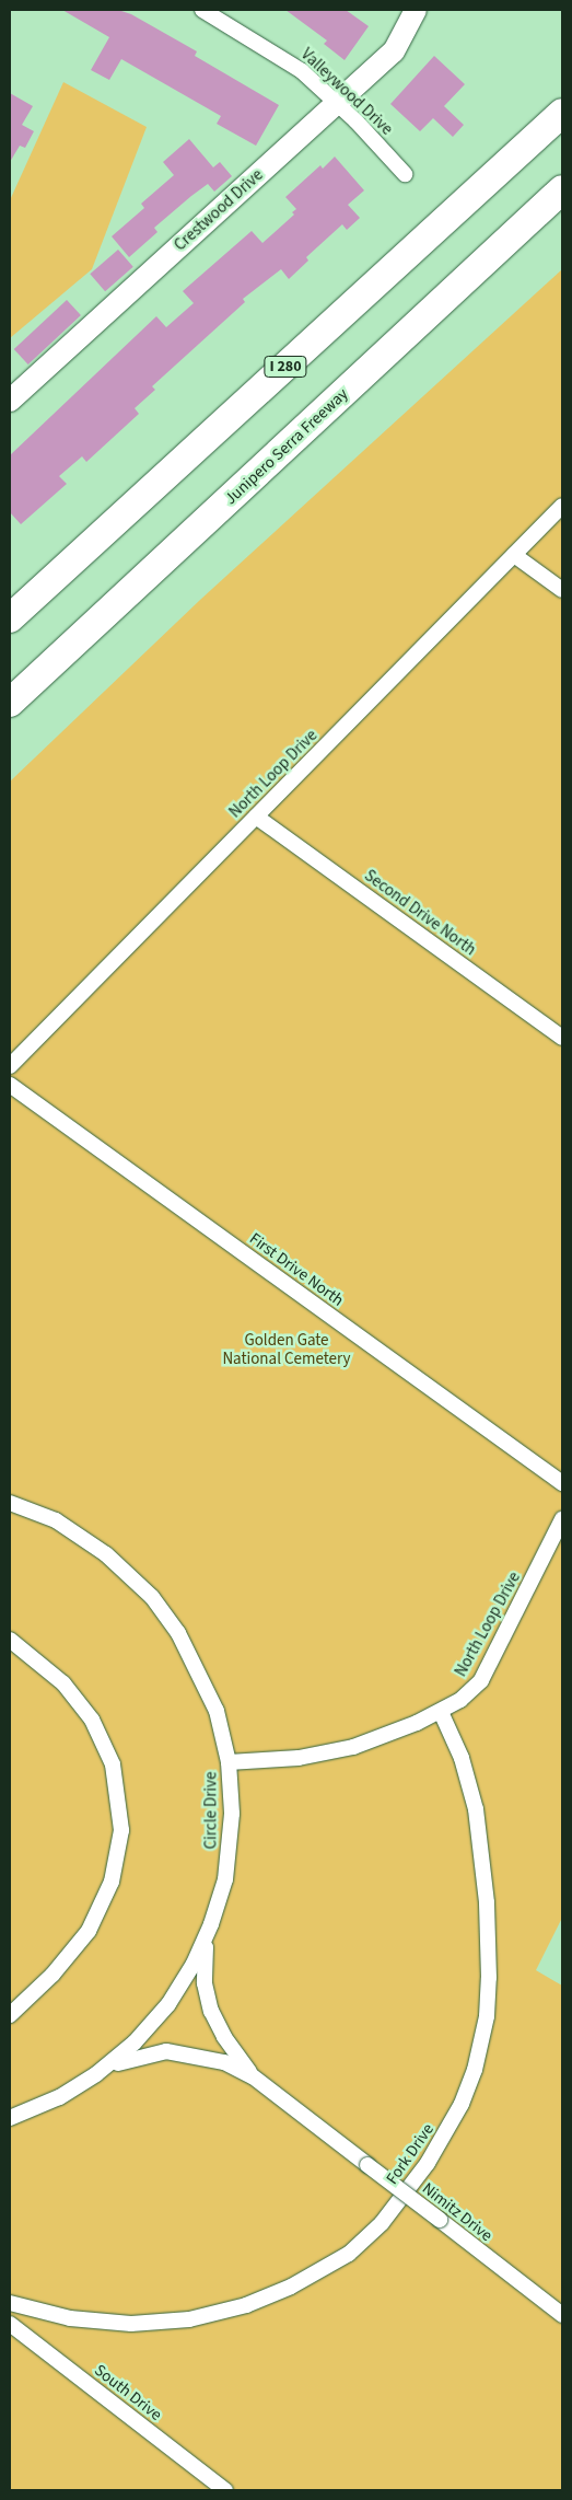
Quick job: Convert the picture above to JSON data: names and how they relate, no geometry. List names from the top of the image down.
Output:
{
  "streets": {
    "highway": ["I 280", "Junipero Serra Freeway"],
    "street": [
      "Valleywood Drive",
      "Crestwood Drive",
      "North Loop Drive",
      "Second Drive North",
      "First Drive North",
      "Circle Drive",
      "Fork Drive",
      "Nimitz Drive",
      "South Drive"
    ]
  },
  "crossings": [
    ["Valleywood Drive", "Crestwood Drive"],
    ["North Loop Drive", "Second Drive North"],
    ["North Loop Drive", "Circle Drive"],
    ["North Loop Drive", "Fork Drive"],
    ["Circle Drive", "Nimitz Drive"]
  ],
  "parks": ["Golden Gate National Cemetery"]
}
